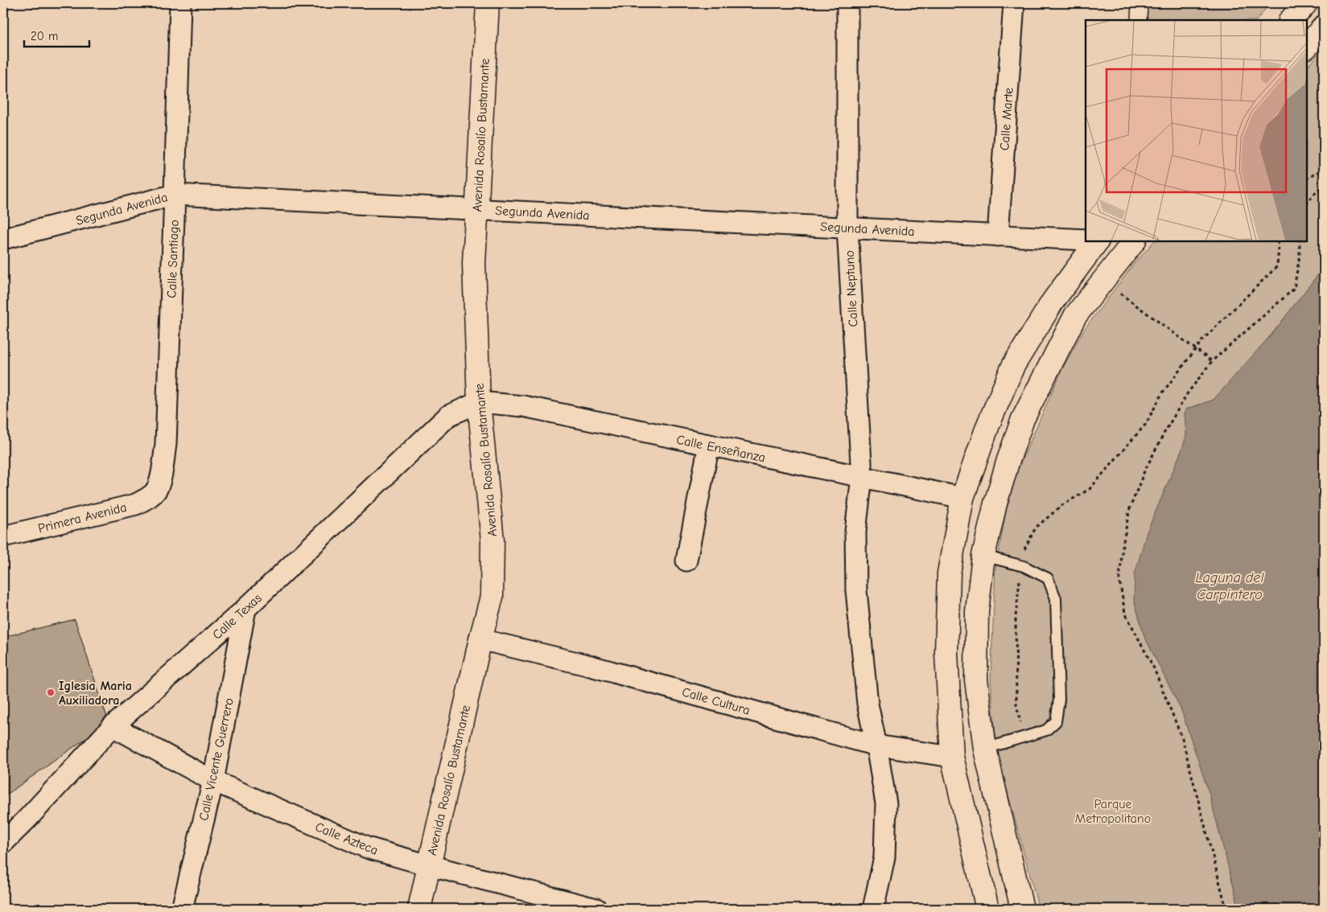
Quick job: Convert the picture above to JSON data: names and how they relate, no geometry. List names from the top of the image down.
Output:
{
  "streets": {
    "main road": ["Avenida Rosalío Bustamante"],
    "street": [
      "Calle Marte",
      "Segunda Avenida",
      "Calle Santiago",
      "Calle Neptuno",
      "Calle Enseñanza",
      "Primera Avenida",
      "Calle Texas",
      "Calle Cultura",
      "Calle Vicente Guerrero",
      "Calle Azteca"
    ]
  },
  "crossings": [
    ["Calle Marte", "Segunda Avenida"],
    ["Avenida Rosalío Bustamante", "Segunda Avenida"],
    ["Avenida Rosalío Bustamante", "Calle Enseñanza"],
    ["Avenida Rosalío Bustamante", "Calle Texas"],
    ["Avenida Rosalío Bustamante", "Calle Cultura"],
    ["Avenida Rosalío Bustamante", "Calle Azteca"],
    ["Segunda Avenida", "Calle Santiago"],
    ["Segunda Avenida", "Calle Neptuno"],
    ["Calle Santiago", "Primera Avenida"],
    ["Calle Neptuno", "Calle Enseñanza"],
    ["Calle Neptuno", "Calle Cultura"],
    ["Calle Enseñanza", "Calle Texas"],
    ["Calle Texas", "Calle Vicente Guerrero"],
    ["Calle Texas", "Calle Azteca"],
    ["Calle Vicente Guerrero", "Calle Azteca"]
  ],
  "water": ["Laguna del Carpintero"],
  "parks": ["Parque Metropolitano"],
  "places": ["Iglesia Maria Auxiliadora"],
  "scale_bar": "20 m"
}
